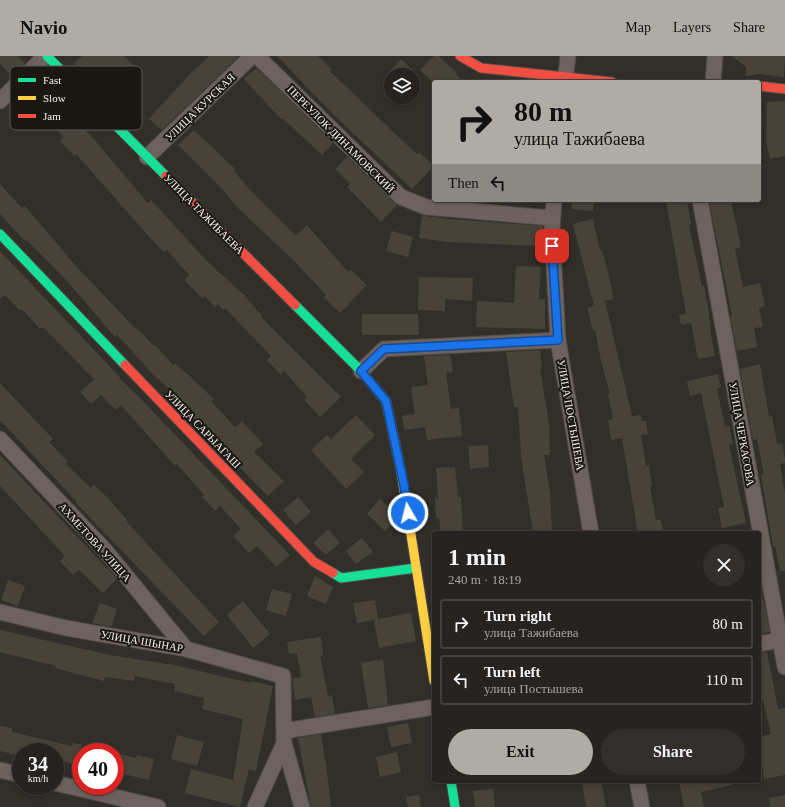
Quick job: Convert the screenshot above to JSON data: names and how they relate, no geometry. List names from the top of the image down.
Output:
{
  "streets": {
    "street": [
      "УЛИЦА КУРСКАЯ",
      "ПЕРЕУЛОК ДИНАМОВСКИЙ",
      "УЛИЦА ТАЖИБАЕВА",
      "УЛИЦА ПОСТЫШЕВА",
      "УЛИЦА САРЫАГАШ",
      "УЛИЦА ЧЕРКАСОВА",
      "АХМЕТОВА УЛИЦА",
      "УЛИЦА ШЫНАР"
    ]
  },
  "crossings": [
    ["УЛИЦА КУРСКАЯ", "УЛИЦА ТАЖИБАЕВА"],
    ["ПЕРЕУЛОК ДИНАМОВСКИЙ", "УЛИЦА ПОСТЫШЕВА"],
    ["УЛИЦА ТАЖИБАЕВА", "УЛИЦА САРЫАГАШ"],
    ["АХМЕТОВА УЛИЦА", "УЛИЦА ШЫНАР"]
  ],
  "legend": ["Fast", "Slow", "Jam"],
  "page": {
    "header": "Navio",
    "nav": ["Map", "Layers", "Share"],
    "turn": ["80 m", "улица Тажибаева"],
    "then": "Then",
    "heading": ["1 min", "240 m · 18:19"],
    "list": [
      {
        "name": "Turn right",
        "note": "улица Тажибаева",
        "value": "80 m"
      },
      {
        "name": "Turn left",
        "note": "улица Постышева",
        "value": "110 m"
      }
    ],
    "buttons": ["Exit", "Share"],
    "speed": "34 km/h",
    "limit": "40"
  }
}
